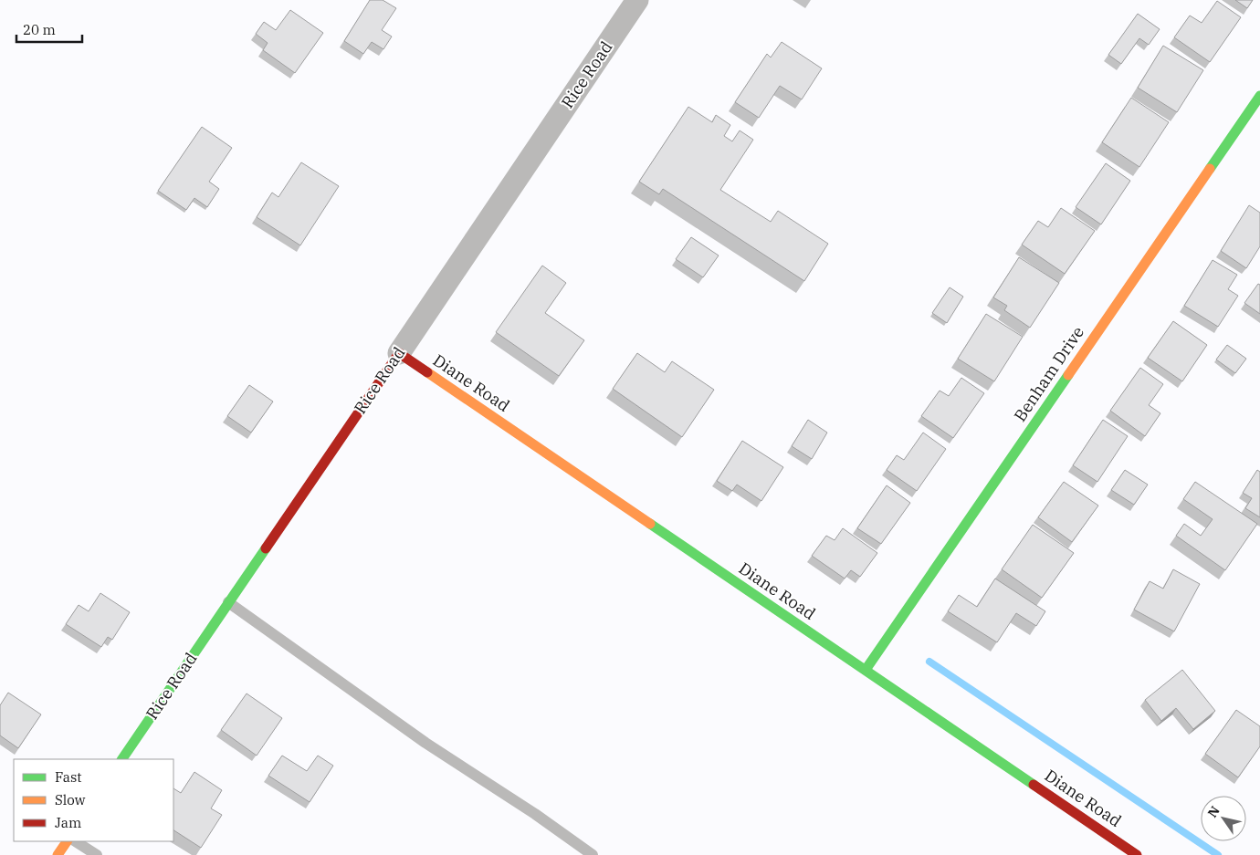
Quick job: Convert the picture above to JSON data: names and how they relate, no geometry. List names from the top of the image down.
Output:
{
  "streets": {
    "street": ["Rice Road", "Benham Drive", "Diane Road"]
  },
  "crossings": [
    ["Rice Road", "Diane Road"],
    ["Benham Drive", "Diane Road"]
  ],
  "legend": ["Fast", "Slow", "Jam"],
  "scale_bar": "20 m",
  "north": "top left"
}
